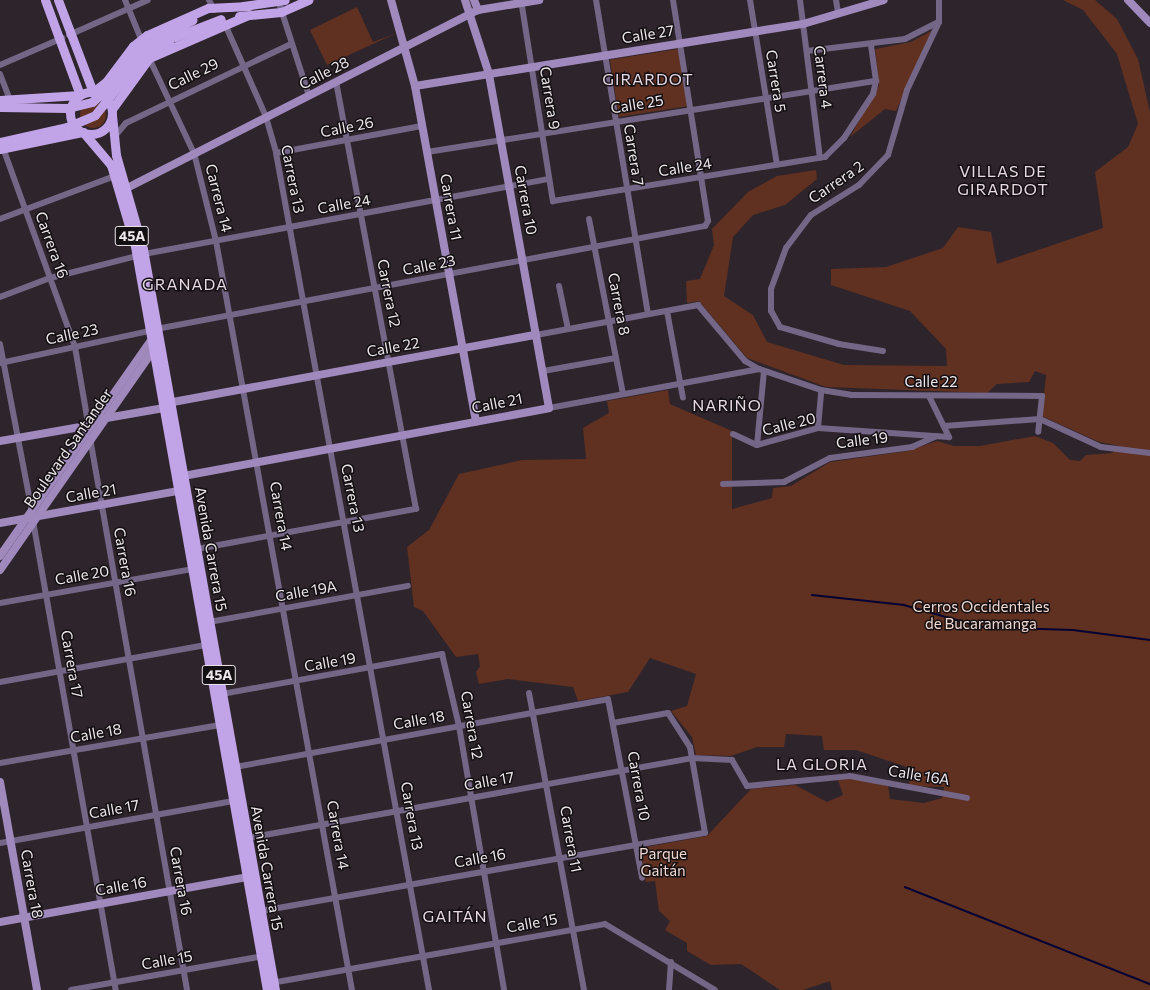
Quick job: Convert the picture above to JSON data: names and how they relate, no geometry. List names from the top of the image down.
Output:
{
  "streets": {
    "main road": ["45A", "Avenida Carrera 15"],
    "street": [
      "Calle 27",
      "Calle 28",
      "Calle 29",
      "Carrera 4",
      "Carrera 5",
      "Carrera 9",
      "Calle 25",
      "Calle 26",
      "Carrera 7",
      "Calle 24",
      "Carrera 13",
      "Carrera 2",
      "Carrera 14",
      "Carrera 10",
      "Carrera 11",
      "Carrera 16",
      "Calle 23",
      "Carrera 12",
      "Carrera 8",
      "Calle 22",
      "Calle 21",
      "Calle 20",
      "Calle 19",
      "Boulevard Santander",
      "Calle 19A",
      "Carrera 17",
      "Calle 18",
      "Calle 16A",
      "Calle 17",
      "Calle 16",
      "Carrera 18",
      "Calle 15"
    ]
  },
  "crossings": [
    ["Calle 27", "Carrera 4"],
    ["Calle 27", "Carrera 5"],
    ["Calle 27", "Carrera 9"],
    ["Calle 27", "Carrera 7"],
    ["Calle 27", "Carrera 10"],
    ["Calle 27", "Carrera 11"],
    ["Calle 28", "Carrera 9"],
    ["Calle 28", "Carrera 13"],
    ["Calle 28", "Carrera 14"],
    ["Calle 28", "Carrera 10"],
    ["Calle 28", "Carrera 11"],
    ["Calle 28", "Carrera 12"],
    ["Calle 28", "Avenida Carrera 15"],
    ["Calle 29", "Carrera 13"],
    ["Calle 29", "Carrera 14"],
    ["Calle 29", "Avenida Carrera 15"],
    ["Carrera 4", "Calle 25"],
    ["Carrera 4", "Calle 24"],
    ["Carrera 5", "Calle 25"],
    ["Carrera 5", "Calle 24"],
    ["Carrera 9", "Calle 25"],
    ["Carrera 9", "Calle 24"],
    ["Calle 25", "Carrera 7"],
    ["Calle 25", "Carrera 10"],
    ["Calle 25", "Carrera 11"],
    ["Calle 26", "Carrera 13"],
    ["Calle 26", "Carrera 11"],
    ["Calle 26", "Carrera 12"],
    ["Carrera 7", "Calle 24"],
    ["Carrera 7", "Calle 23"],
    ["Carrera 7", "Calle 22"],
    ["Calle 24", "Carrera 13"],
    ["Calle 24", "Carrera 14"],
    ["Calle 24", "Carrera 10"],
    ["Calle 24", "Carrera 11"],
    ["Calle 24", "Carrera 16"],
    ["Calle 24", "Calle 23"],
    ["Calle 24", "Carrera 12"],
    ["Calle 24", "Avenida Carrera 15"],
    ["Carrera 13", "Calle 23"],
    ["Carrera 13", "Carrera 12"],
    ["Carrera 13", "Calle 22"],
    ["Carrera 13", "Calle 21"],
    ["Carrera 13", "Calle 19"],
    ["Carrera 13", "Calle 19A"],
    ["Carrera 13", "Calle 18"],
    ["Carrera 13", "Calle 17"],
    ["Carrera 13", "Calle 16"],
    ["Carrera 13", "Calle 15"],
    ["Carrera 14", "Calle 23"],
    ["Carrera 14", "Calle 22"],
    ["Carrera 14", "Calle 21"],
    ["Carrera 14", "Calle 19"],
    ["Carrera 14", "Calle 19A"],
    ["Carrera 14", "Calle 18"],
    ["Carrera 14", "Calle 17"],
    ["Carrera 14", "Calle 16"],
    ["Carrera 14", "Calle 15"],
    ["Carrera 10", "Calle 23"],
    ["Carrera 10", "Calle 22"],
    ["Carrera 10", "Calle 21"],
    ["Carrera 10", "Calle 18"],
    ["Carrera 10", "Calle 17"],
    ["Carrera 10", "Calle 16"],
    ["Carrera 11", "Calle 23"],
    ["Carrera 11", "Calle 22"],
    ["Carrera 11", "Calle 21"],
    ["Carrera 11", "Calle 18"],
    ["Carrera 11", "Calle 17"],
    ["Carrera 11", "Calle 16"],
    ["Carrera 11", "Calle 15"],
    ["45A", "Avenida Carrera 15"],
    ["Carrera 16", "Calle 23"],
    ["Carrera 16", "Calle 22"],
    ["Carrera 16", "Calle 21"],
    ["Carrera 16", "Calle 20"],
    ["Carrera 16", "Boulevard Santander"],
    ["Carrera 16", "Calle 18"],
    ["Carrera 16", "Calle 17"],
    ["Carrera 16", "Calle 16"],
    ["Carrera 16", "Calle 15"],
    ["Calle 23", "Carrera 12"],
    ["Calle 23", "Carrera 8"],
    ["Calle 23", "Boulevard Santander"],
    ["Calle 23", "Avenida Carrera 15"],
    ["Calle 23", "Carrera 17"],
    ["Carrera 12", "Calle 22"],
    ["Carrera 12", "Calle 21"],
    ["Carrera 12", "Calle 19"],
    ["Carrera 12", "Calle 18"],
    ["Carrera 12", "Calle 17"],
    ["Carrera 12", "Calle 16"],
    ["Carrera 12", "Calle 15"],
    ["Carrera 8", "Calle 22"],
    ["Carrera 8", "Calle 21"],
    ["Calle 22", "Calle 21"],
    ["Calle 22", "Boulevard Santander"],
    ["Calle 22", "Avenida Carrera 15"],
    ["Calle 22", "Carrera 17"],
    ["Calle 21", "Boulevard Santander"],
    ["Calle 21", "Avenida Carrera 15"],
    ["Calle 21", "Carrera 17"],
    ["Calle 20", "Calle 19"],
    ["Calle 20", "Avenida Carrera 15"],
    ["Calle 20", "Carrera 17"],
    ["Calle 19", "Avenida Carrera 15"],
    ["Boulevard Santander", "Avenida Carrera 15"],
    ["Boulevard Santander", "Carrera 17"],
    ["Avenida Carrera 15", "Calle 19A"],
    ["Avenida Carrera 15", "Calle 18"],
    ["Avenida Carrera 15", "Calle 17"],
    ["Avenida Carrera 15", "Calle 16"],
    ["Avenida Carrera 15", "Calle 15"],
    ["Carrera 17", "Calle 18"],
    ["Carrera 17", "Calle 17"],
    ["Carrera 17", "Calle 16"],
    ["Carrera 17", "Calle 15"],
    ["Calle 16A", "Calle 17"],
    ["Calle 17", "Calle 16"],
    ["Calle 17", "Carrera 18"],
    ["Calle 16", "Carrera 18"]
  ],
  "districts": [
    "GIRARDOT",
    "VILLAS DE GIRARDOT",
    "GRANADA",
    "NARIÑO",
    "LA GLORIA",
    "GAITÁN"
  ],
  "parks": ["Cerros Occidentales de Bucaramanga", "Parque Gaitán"]
}
